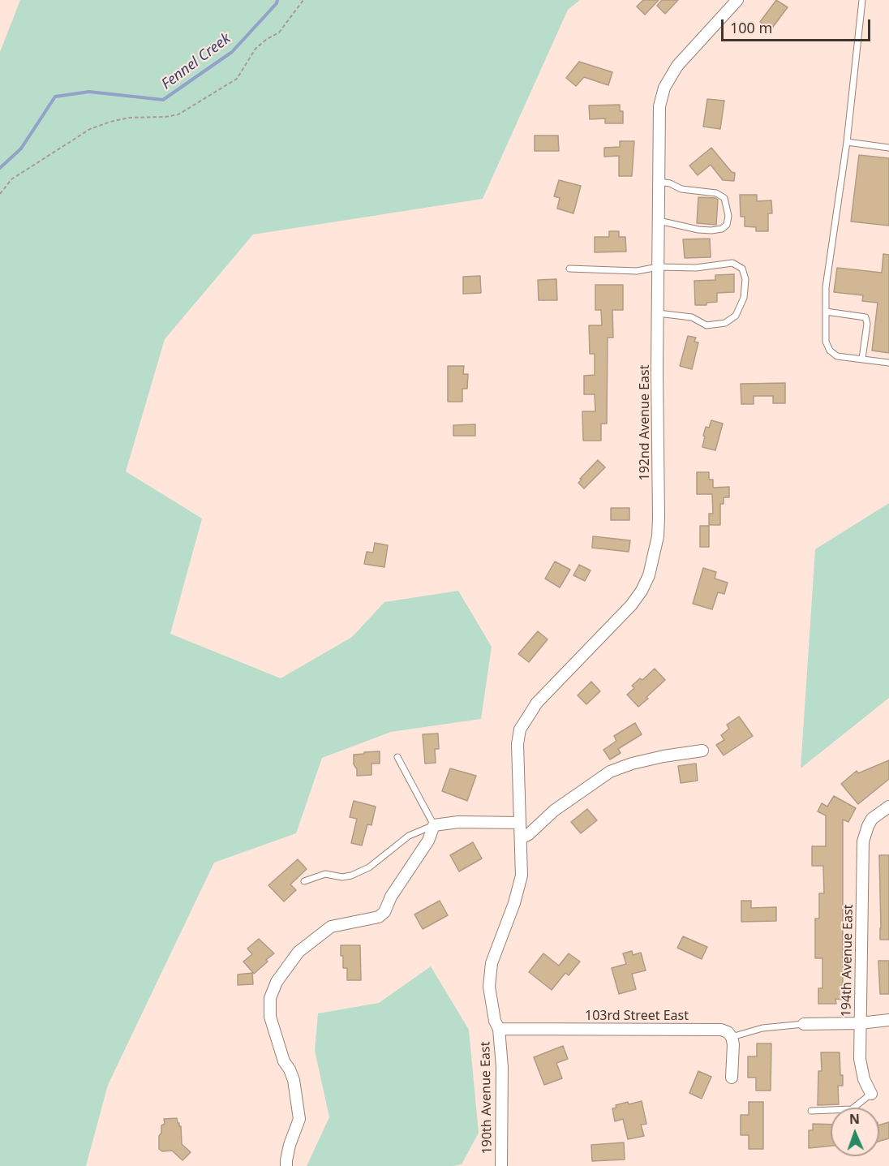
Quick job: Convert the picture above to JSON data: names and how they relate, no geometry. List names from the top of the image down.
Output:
{
  "streets": {
    "street": [
      "192nd Avenue East",
      "194th Avenue East",
      "103rd Street East",
      "190th Avenue East"
    ]
  },
  "crossings": [
    ["103rd Street East", "190th Avenue East"]
  ],
  "water": ["Fennel Creek"],
  "scale_bar": "100 m",
  "north": "top"
}
